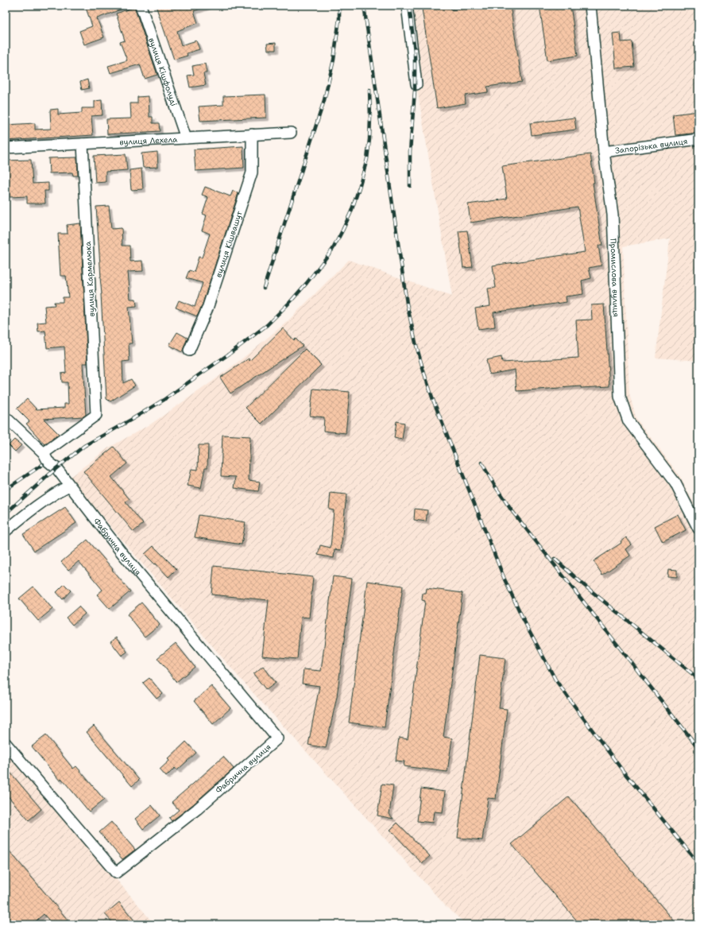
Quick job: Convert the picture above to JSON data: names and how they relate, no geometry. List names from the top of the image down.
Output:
{
  "streets": {
    "street": [
      "вулиця Кішфолуді",
      "вулиця Лехела",
      "Запорізька вулиця",
      "вулиця Кішвашут",
      "Промислова вулиця",
      "вулиця Кармелюка",
      "Фабрична вулиця"
    ]
  },
  "crossings": [
    ["вулиця Кішфолуді", "вулиця Лехела"],
    ["вулиця Лехела", "вулиця Кішвашут"],
    ["вулиця Лехела", "вулиця Кармелюка"],
    ["Запорізька вулиця", "Промислова вулиця"],
    ["вулиця Кармелюка", "Фабрична вулиця"]
  ]
}
